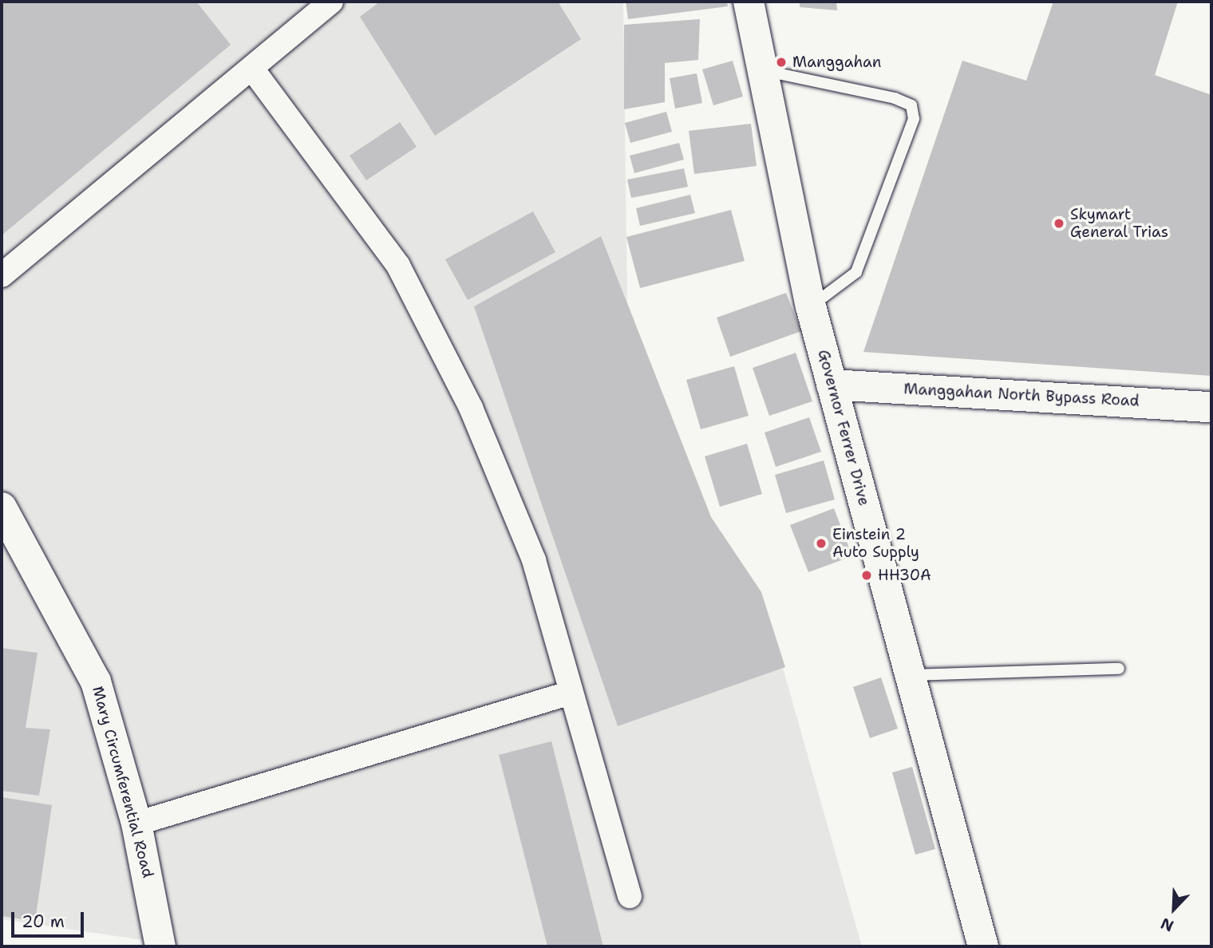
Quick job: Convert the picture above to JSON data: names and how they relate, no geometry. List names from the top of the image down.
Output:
{
  "streets": {
    "main road": ["Manggahan North Bypass Road", "Governor Ferrer Drive", "Mary Circumferential Road"]
  },
  "crossings": [
    ["Manggahan North Bypass Road", "Governor Ferrer Drive"]
  ],
  "places": [
    "Manggahan",
    "Skymart General Trias",
    "Einstein 2 Auto Supply",
    "HH30A"
  ],
  "scale_bar": "20 m",
  "north": "bottom left"
}
